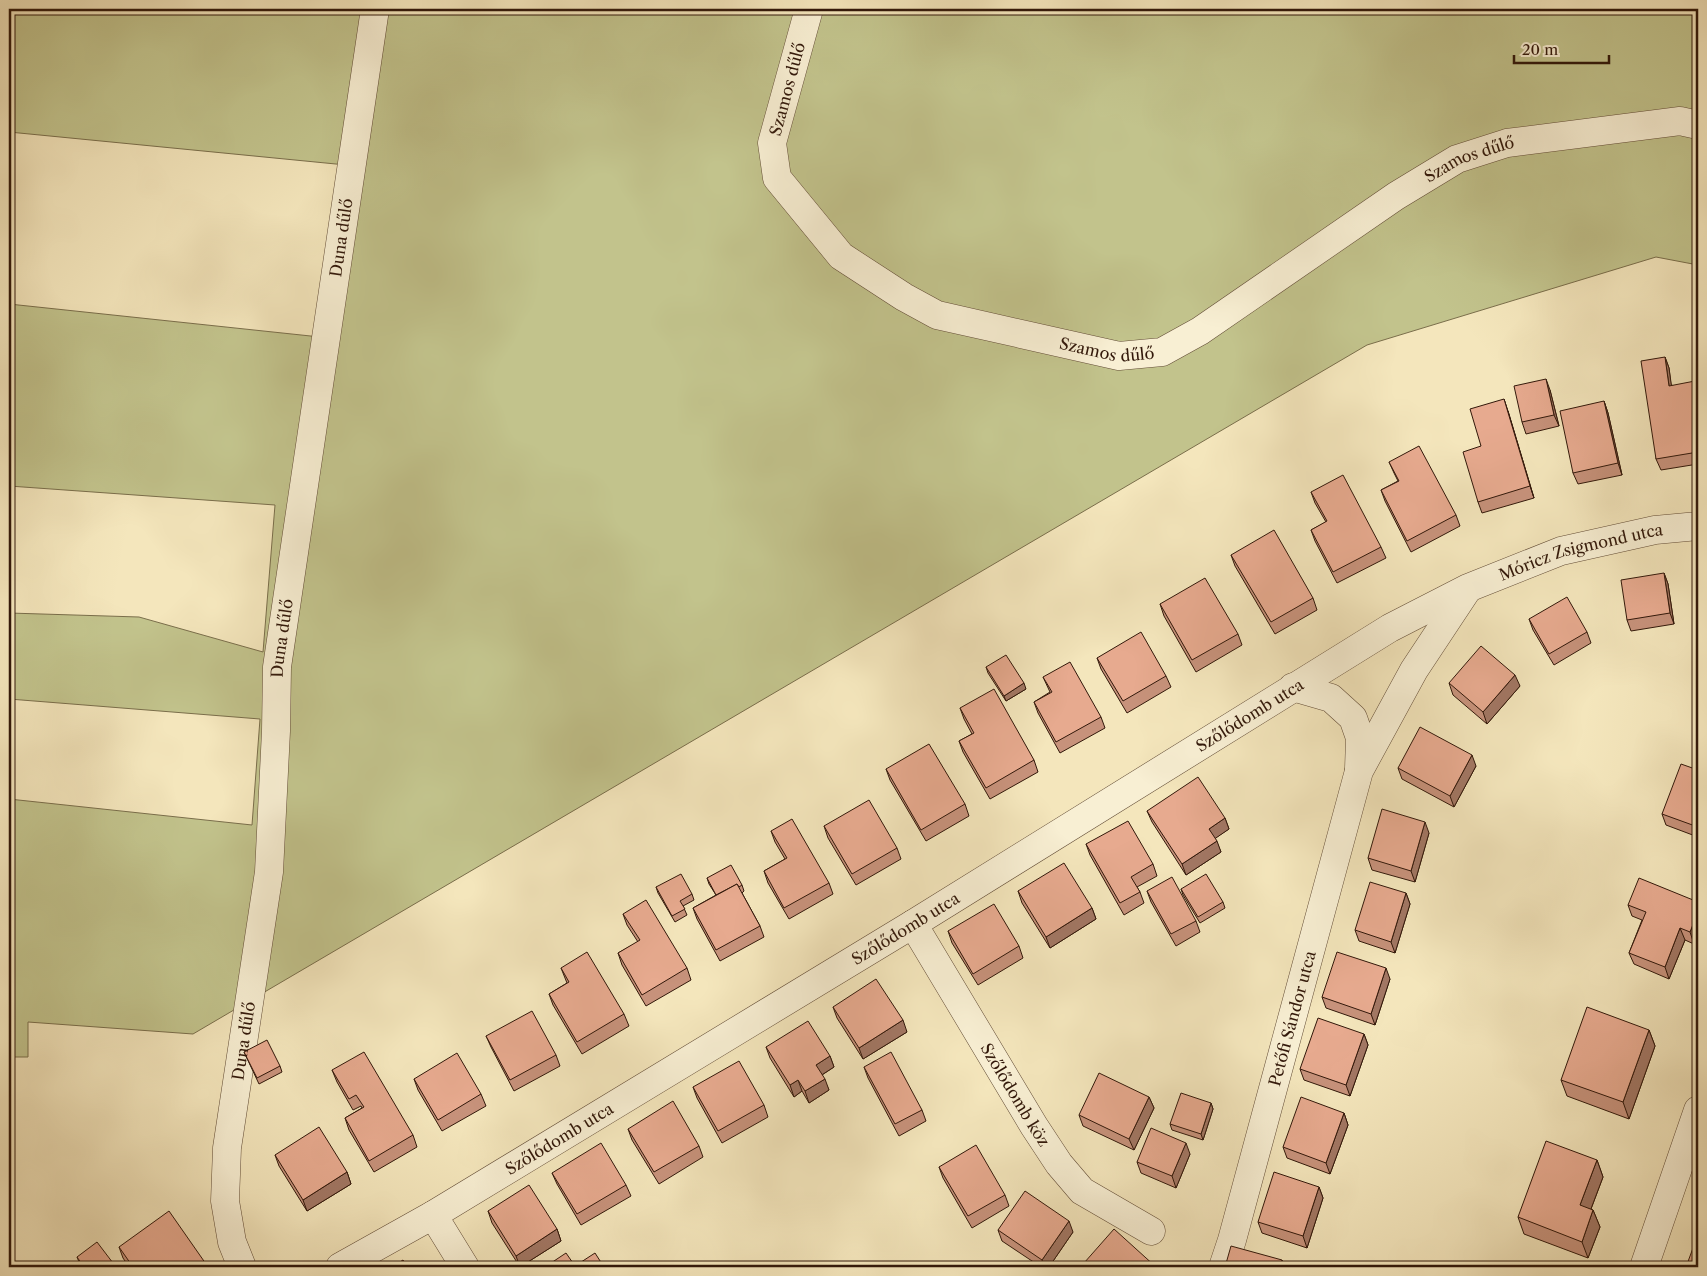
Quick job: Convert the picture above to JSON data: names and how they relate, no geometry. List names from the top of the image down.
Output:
{
  "streets": {
    "street": [
      "Szamos dűlő",
      "Duna dűlő",
      "Móricz Zsigmond utca",
      "Szőlődomb utca",
      "Petőfi Sándor utca",
      "Szőlődomb köz"
    ]
  },
  "crossings": [
    ["Móricz Zsigmond utca", "Szőlődomb utca"],
    ["Móricz Zsigmond utca", "Petőfi Sándor utca"],
    ["Szőlődomb utca", "Petőfi Sándor utca"],
    ["Szőlődomb utca", "Szőlődomb köz"]
  ],
  "scale_bar": "20 m"
}
